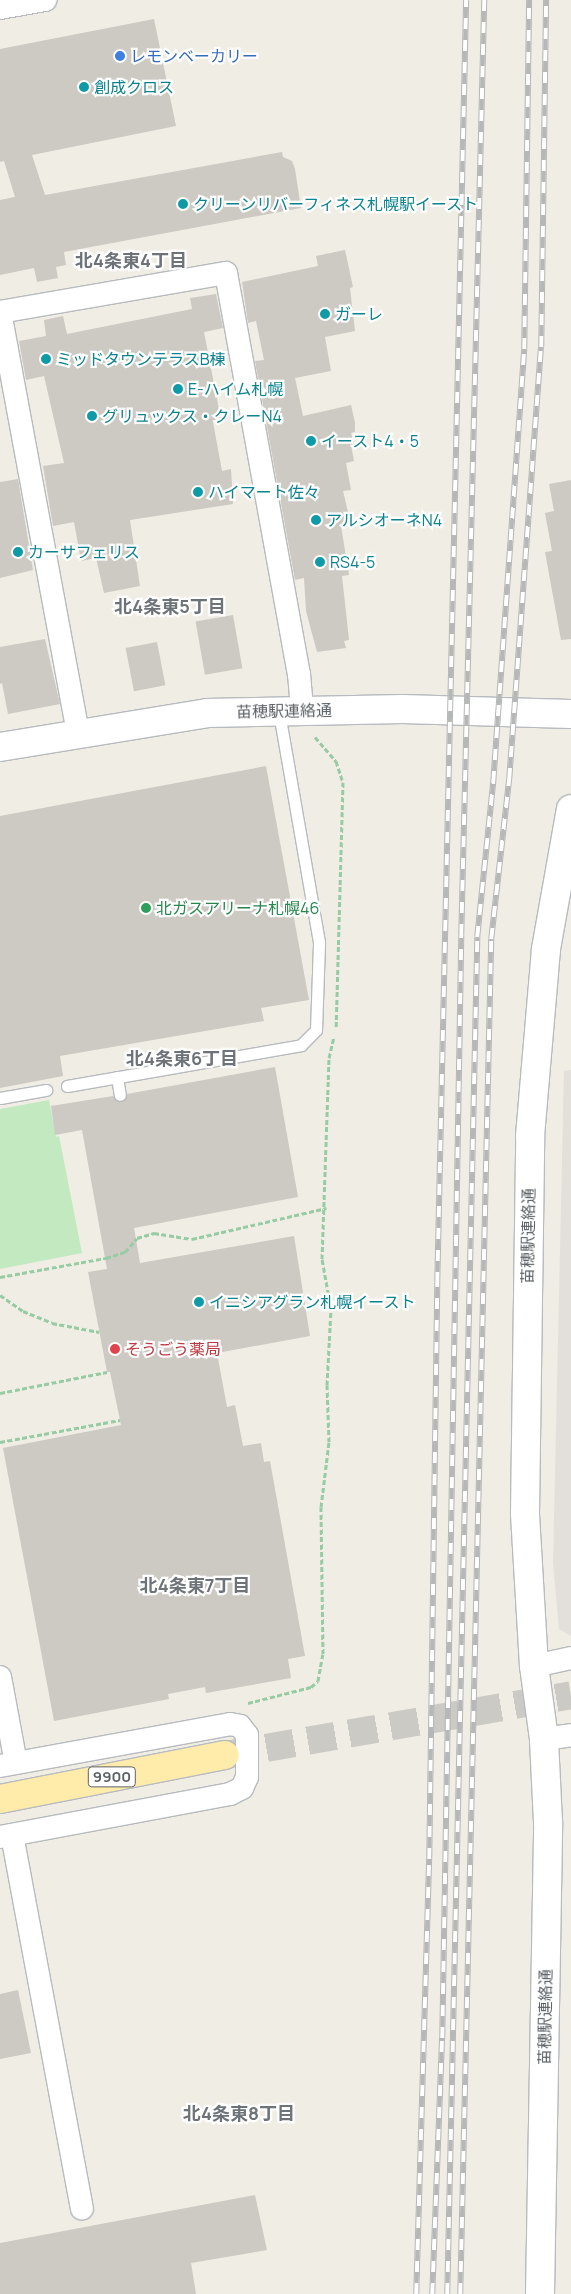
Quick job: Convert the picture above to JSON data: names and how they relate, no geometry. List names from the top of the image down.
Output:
{
  "streets": {
    "main road": ["9900"],
    "street": ["苗穂駅連絡通"]
  },
  "districts": [
    "北4条東4丁目",
    "北4条東5丁目",
    "北4条東6丁目",
    "北4条東7丁目",
    "北4条東8丁目"
  ],
  "places": [
    "レモンベーカリー",
    "創成クロス",
    "クリーンリバーフィネス札幌駅イースト",
    "ガーレ",
    "ミッドタウンテラスB棟",
    "E-ハイム札幌",
    "グリュックス・クレーN4",
    "イースト4・5",
    "ハイマート佐々",
    "アルシオーネN4",
    "カーサフェリス",
    "RS4-5",
    "北ガスアリーナ札幌46",
    "イニシアグラン札幌イースト",
    "そうごう薬局"
  ]
}
